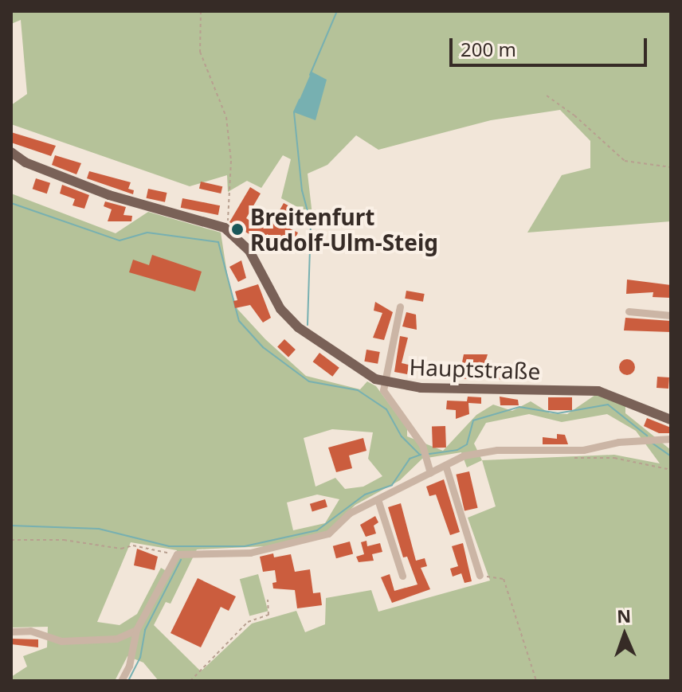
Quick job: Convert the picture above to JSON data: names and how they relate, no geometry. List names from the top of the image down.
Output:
{
  "streets": {
    "main road": ["Hauptstraße"]
  },
  "places": ["Breitenfurt Rudolf-Ulm-Steig"],
  "scale_bar": "200 m",
  "north": "top"
}
